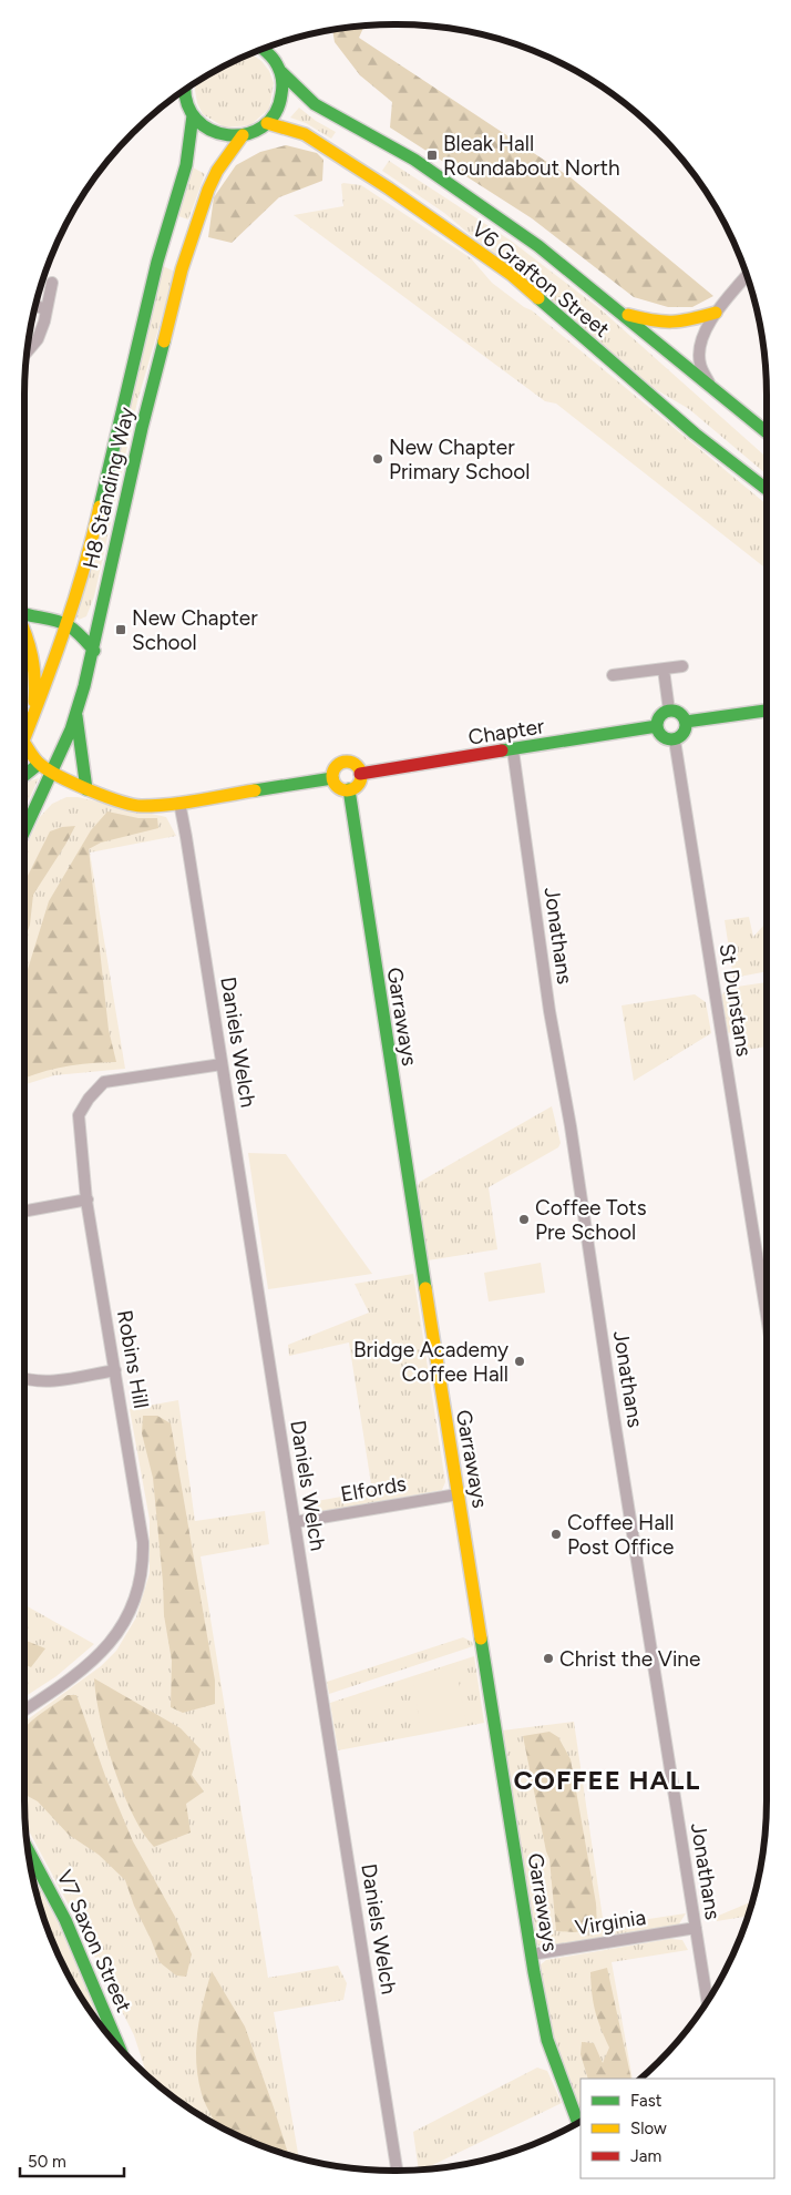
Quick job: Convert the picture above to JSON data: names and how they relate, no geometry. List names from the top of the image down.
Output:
{
  "streets": {
    "main road": [
      "V6 Grafton Street",
      "H8 Standing Way",
      "Chapter",
      "Garraways",
      "V7 Saxon Street"
    ],
    "street": [
      "Jonathans",
      "St Dunstans",
      "Daniels Welch",
      "Robins Hill",
      "Elfords",
      "Virginia"
    ]
  },
  "crossings": [
    ["Chapter", "Jonathans"],
    ["Chapter", "St Dunstans"],
    ["Chapter", "Garraways"],
    ["Jonathans", "Virginia"],
    ["Garraways", "Elfords"],
    ["Garraways", "Virginia"],
    ["Daniels Welch", "Robins Hill"],
    ["Daniels Welch", "Elfords"]
  ],
  "districts": ["COFFEE HALL"],
  "places": {
    "transit": ["Bleak Hall Roundabout North", "New Chapter School"],
    "other": [
      "New Chapter Primary School",
      "Coffee Tots Pre School",
      "Bridge Academy Coffee Hall",
      "Coffee Hall Post Office",
      "Christ the Vine"
    ]
  },
  "legend": ["Fast", "Slow", "Jam"],
  "scale_bar": "50 m"
}
